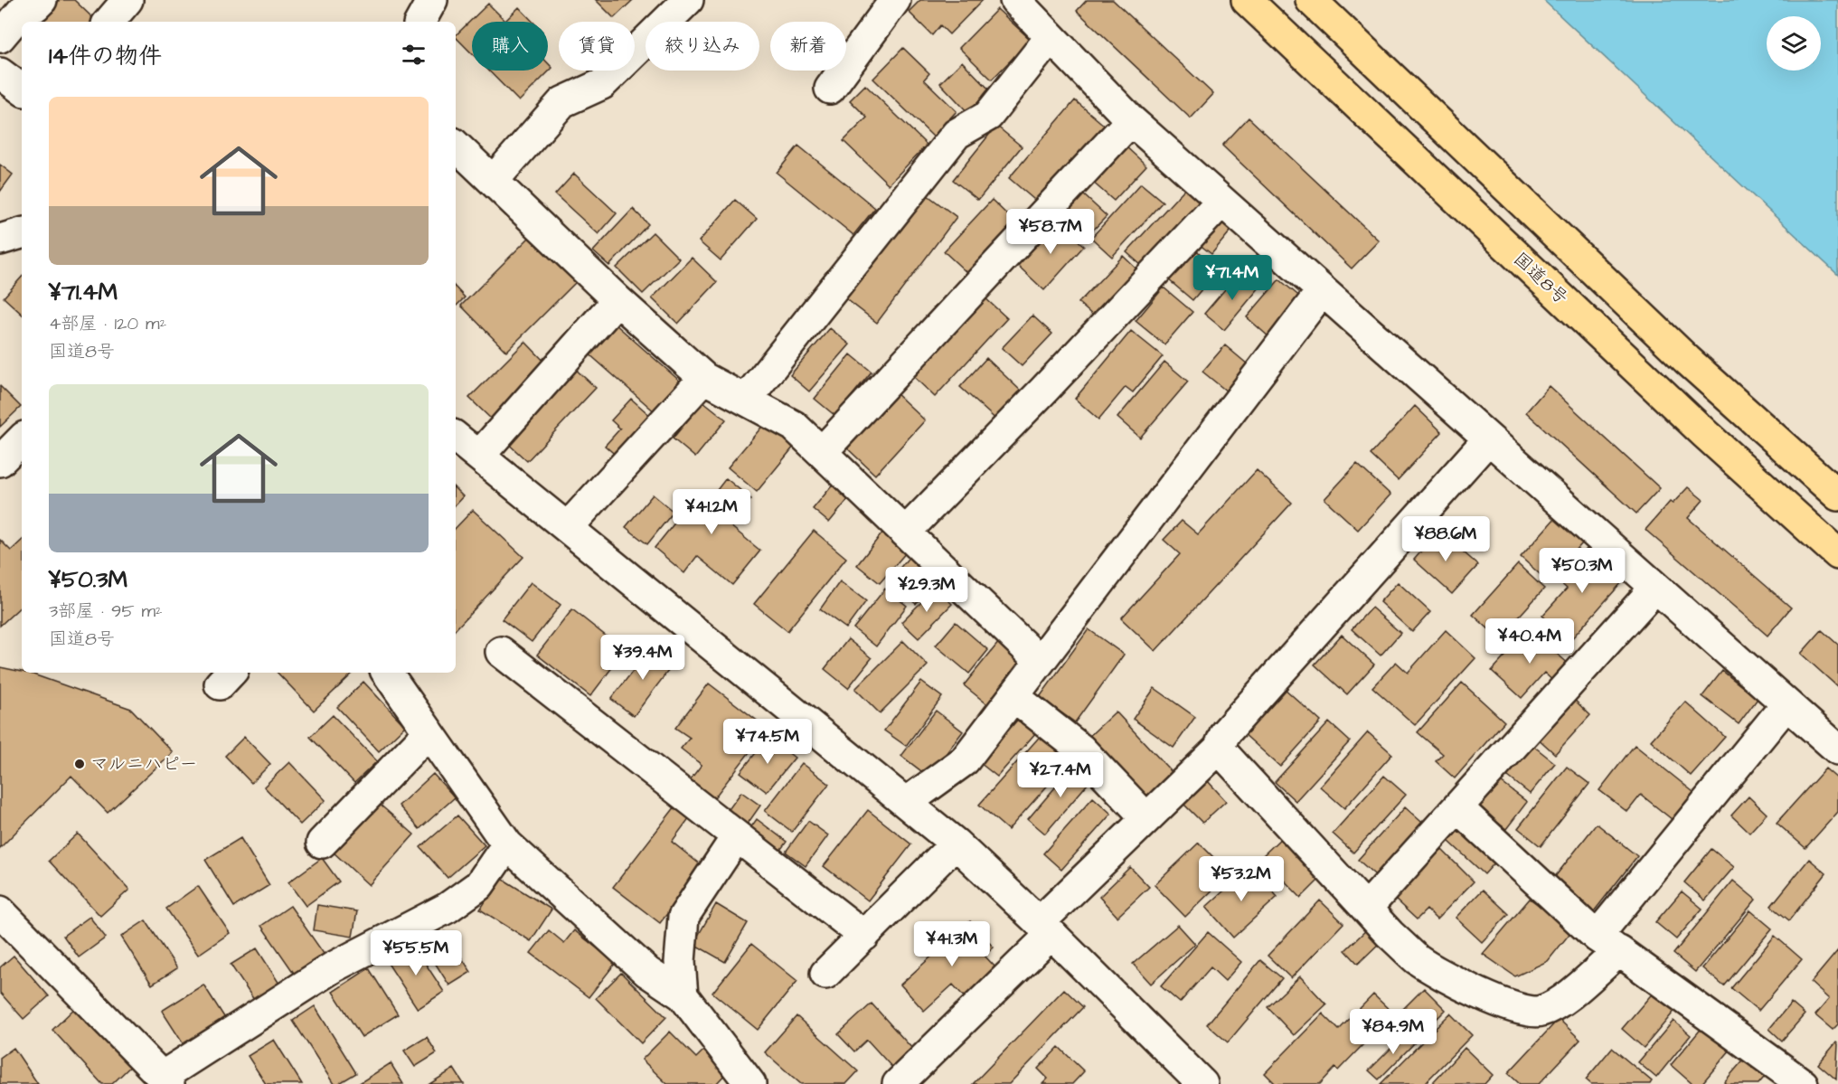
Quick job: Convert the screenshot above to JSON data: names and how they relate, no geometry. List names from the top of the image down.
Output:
{
  "streets": {
    "highway": ["国道8号"]
  },
  "places": ["マルニハピー"],
  "page": {
    "chip": [
      "購入",
      "賃貸",
      "絞り込み",
      "新着"
    ],
    "heading": "14件の物件",
    "list": [
      {
        "name": "¥71.4M",
        "note": "4部屋 · 120 m² · 国道8号"
      },
      {
        "name": "¥50.3M",
        "note": "3部屋 · 95 m² · 国道8号"
      }
    ],
    "price": [
      "¥58.7M",
      "¥71.4M",
      "¥41.2M",
      "¥88.6M",
      "¥50.3M",
      "¥29.3M",
      "¥40.4M",
      "¥39.4M",
      "¥74.5M",
      "¥27.4M",
      "¥53.2M",
      "¥41.3M",
      "¥55.5M",
      "¥84.9M"
    ]
  }
}
